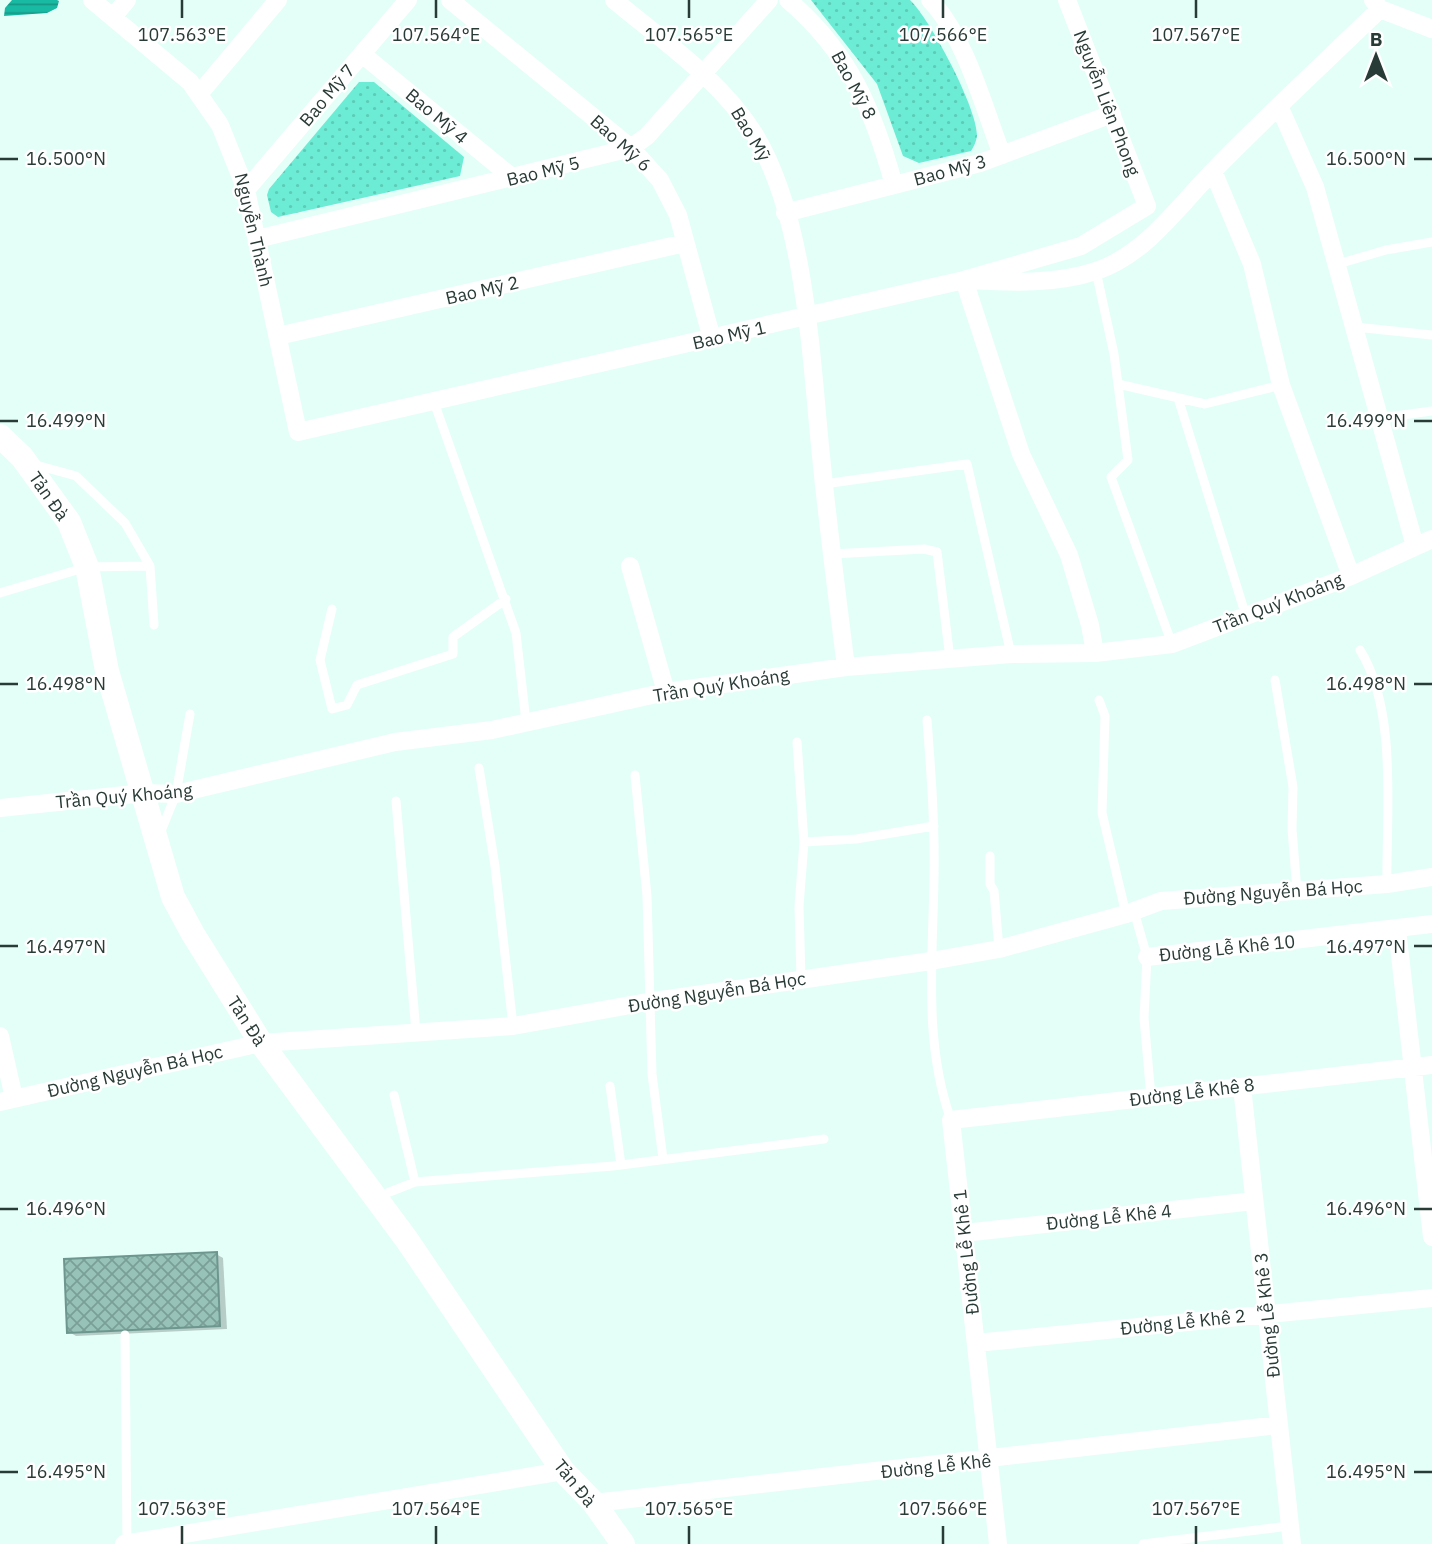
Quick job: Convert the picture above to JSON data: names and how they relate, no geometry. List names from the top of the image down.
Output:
{
  "streets": {
    "main road": ["Tản Đà"],
    "street": [
      "Bao Mỹ 8",
      "Bao Mỹ 7",
      "Nguyễn Liên Phong",
      "Bao Mỹ 4",
      "Bao Mỹ",
      "Bao Mỹ 6",
      "Bao Mỹ 3",
      "Bao Mỹ 5",
      "Nguyễn Thành",
      "Bao Mỹ 2",
      "Bao Mỹ 1",
      "Trần Quý Khoáng",
      "Đường Nguyễn Bá Học",
      "Đường Lễ Khê 10",
      "Đường Lễ Khê 8",
      "Đường Lễ Khê 4",
      "Đường Lễ Khê 1",
      "Đường Lễ Khê 3",
      "Đường Lễ Khê 2",
      "Đường Lễ Khê"
    ]
  },
  "crossings": [
    ["Bao Mỹ 8", "Bao Mỹ 3"],
    ["Bao Mỹ 7", "Bao Mỹ 4"],
    ["Bao Mỹ 7", "Nguyễn Thành"],
    ["Nguyễn Liên Phong", "Bao Mỹ 3"],
    ["Nguyễn Liên Phong", "Bao Mỹ 1"],
    ["Bao Mỹ 4", "Bao Mỹ 5"],
    ["Bao Mỹ", "Bao Mỹ 3"],
    ["Bao Mỹ", "Bao Mỹ 5"],
    ["Bao Mỹ", "Bao Mỹ 1"],
    ["Bao Mỹ", "Trần Quý Khoáng"],
    ["Bao Mỹ 6", "Bao Mỹ 5"],
    ["Bao Mỹ 6", "Bao Mỹ 2"],
    ["Bao Mỹ 6", "Bao Mỹ 1"],
    ["Bao Mỹ 5", "Nguyễn Thành"],
    ["Nguyễn Thành", "Bao Mỹ 2"],
    ["Nguyễn Thành", "Bao Mỹ 1"],
    ["Tản Đà", "Trần Quý Khoáng"],
    ["Tản Đà", "Đường Nguyễn Bá Học"],
    ["Tản Đà", "Đường Lễ Khê"],
    ["Đường Nguyễn Bá Học", "Đường Lễ Khê 1"],
    ["Đường Lễ Khê 8", "Đường Lễ Khê 1"],
    ["Đường Lễ Khê 8", "Đường Lễ Khê 3"],
    ["Đường Lễ Khê 4", "Đường Lễ Khê 1"],
    ["Đường Lễ Khê 4", "Đường Lễ Khê 3"],
    ["Đường Lễ Khê 1", "Đường Lễ Khê 2"],
    ["Đường Lễ Khê 1", "Đường Lễ Khê"],
    ["Đường Lễ Khê 3", "Đường Lễ Khê 2"],
    ["Đường Lễ Khê 3", "Đường Lễ Khê"]
  ],
  "north": "top",
  "coordinates": [
    "107.563°E",
    "107.564°E",
    "107.565°E",
    "107.566°E",
    "107.567°E",
    "16.500°N",
    "16.499°N",
    "16.498°N",
    "16.497°N",
    "16.496°N",
    "16.495°N"
  ]
}
